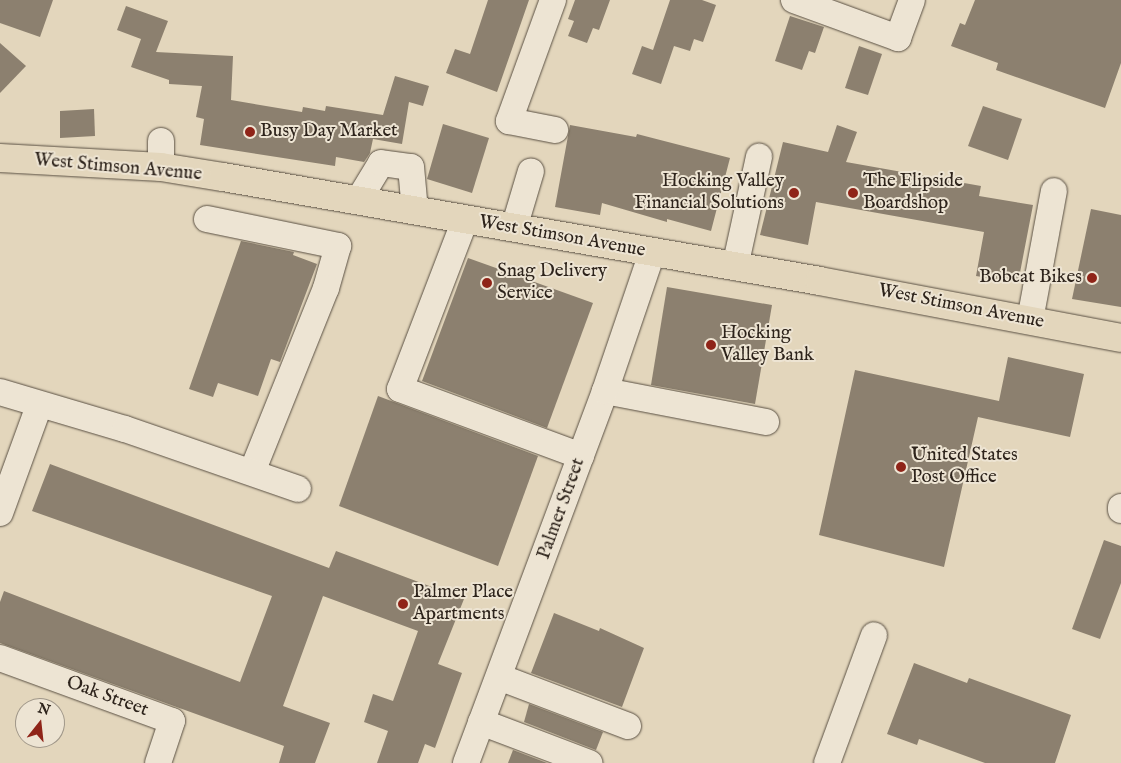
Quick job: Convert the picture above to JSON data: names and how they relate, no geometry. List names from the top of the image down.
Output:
{
  "streets": {
    "main road": ["West Stimson Avenue"],
    "street": ["Palmer Street", "Oak Street"]
  },
  "crossings": [
    ["West Stimson Avenue", "Palmer Street"]
  ],
  "places": [
    "Busy Day Market",
    "Hocking Valley Financial Solutions",
    "The Flipside Boardshop",
    "Bobcat Bikes",
    "Snag Delivery Service",
    "Hocking Valley Bank",
    "United States Post Office",
    "Palmer Place Apartments"
  ],
  "north": "top"
}
